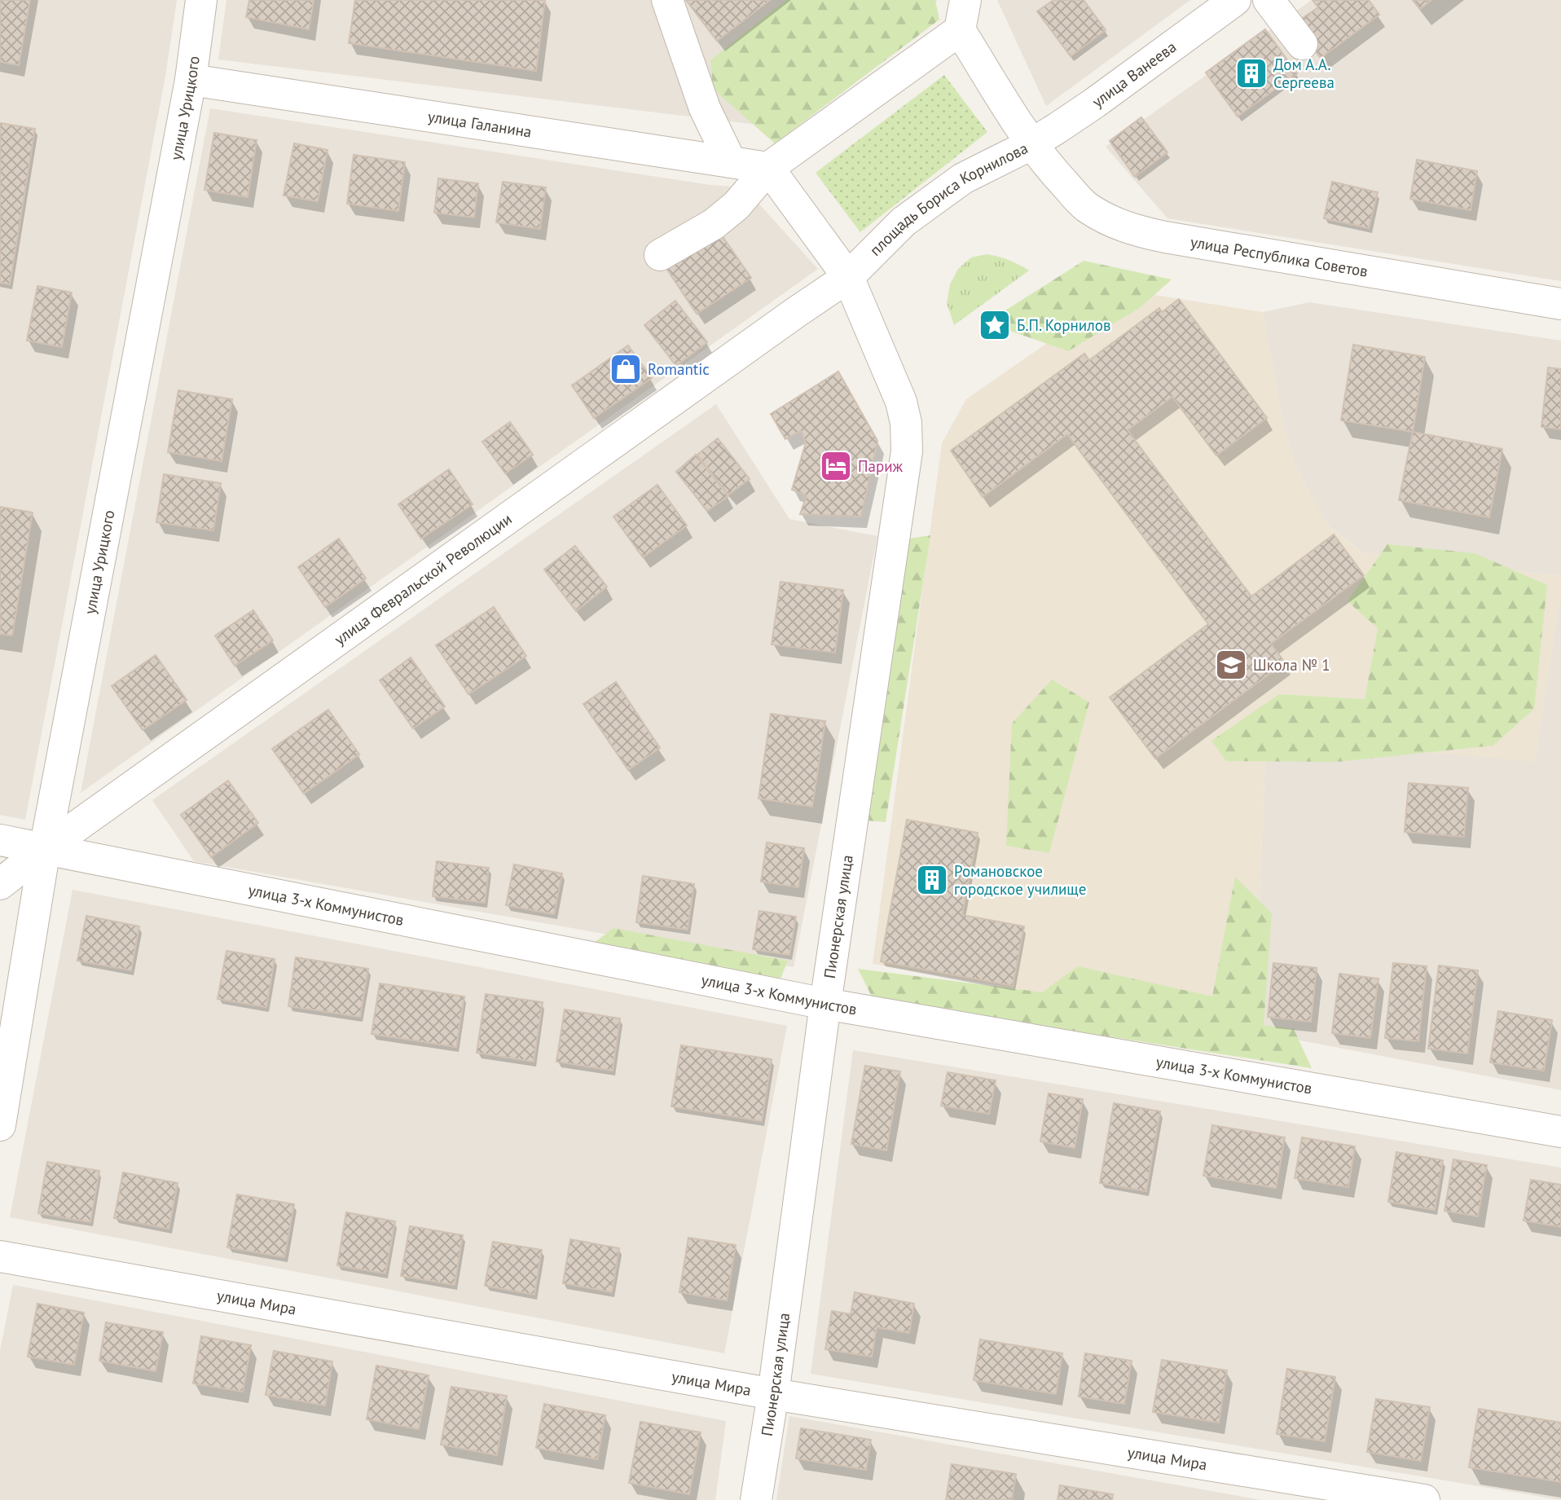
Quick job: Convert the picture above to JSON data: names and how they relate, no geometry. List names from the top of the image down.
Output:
{
  "streets": {
    "street": [
      "улица Ванеева",
      "улица Урицкого",
      "улица Галанина",
      "площадь Бориса Корнилова",
      "улица Республика Советов",
      "улица Февральской Революции",
      "улица 3-х Коммунистов",
      "Пионерская улица",
      "улица Мира"
    ]
  },
  "crossings": [
    ["улица Ванеева", "площадь Бориса Корнилова"],
    ["улица Ванеева", "улица Республика Советов"],
    ["улица Урицкого", "улица Галанина"],
    ["улица Урицкого", "улица Февральской Революции"],
    ["улица Урицкого", "улица 3-х Коммунистов"],
    ["площадь Бориса Корнилова", "улица Республика Советов"],
    ["площадь Бориса Корнилова", "улица Февральской Революции"],
    ["площадь Бориса Корнилова", "Пионерская улица"],
    ["улица Февральской Революции", "улица 3-х Коммунистов"],
    ["улица Февральской Революции", "Пионерская улица"],
    ["улица 3-х Коммунистов", "Пионерская улица"],
    ["Пионерская улица", "улица Мира"]
  ],
  "places": {
    "building": ["Дом А.А. Сергеева", "Романовское городское училище"],
    "place": ["Б.П. Корнилов"],
    "shop": ["Romantic"],
    "hotel": ["Париж"],
    "school or university": ["Школа № 1"]
  }
}
